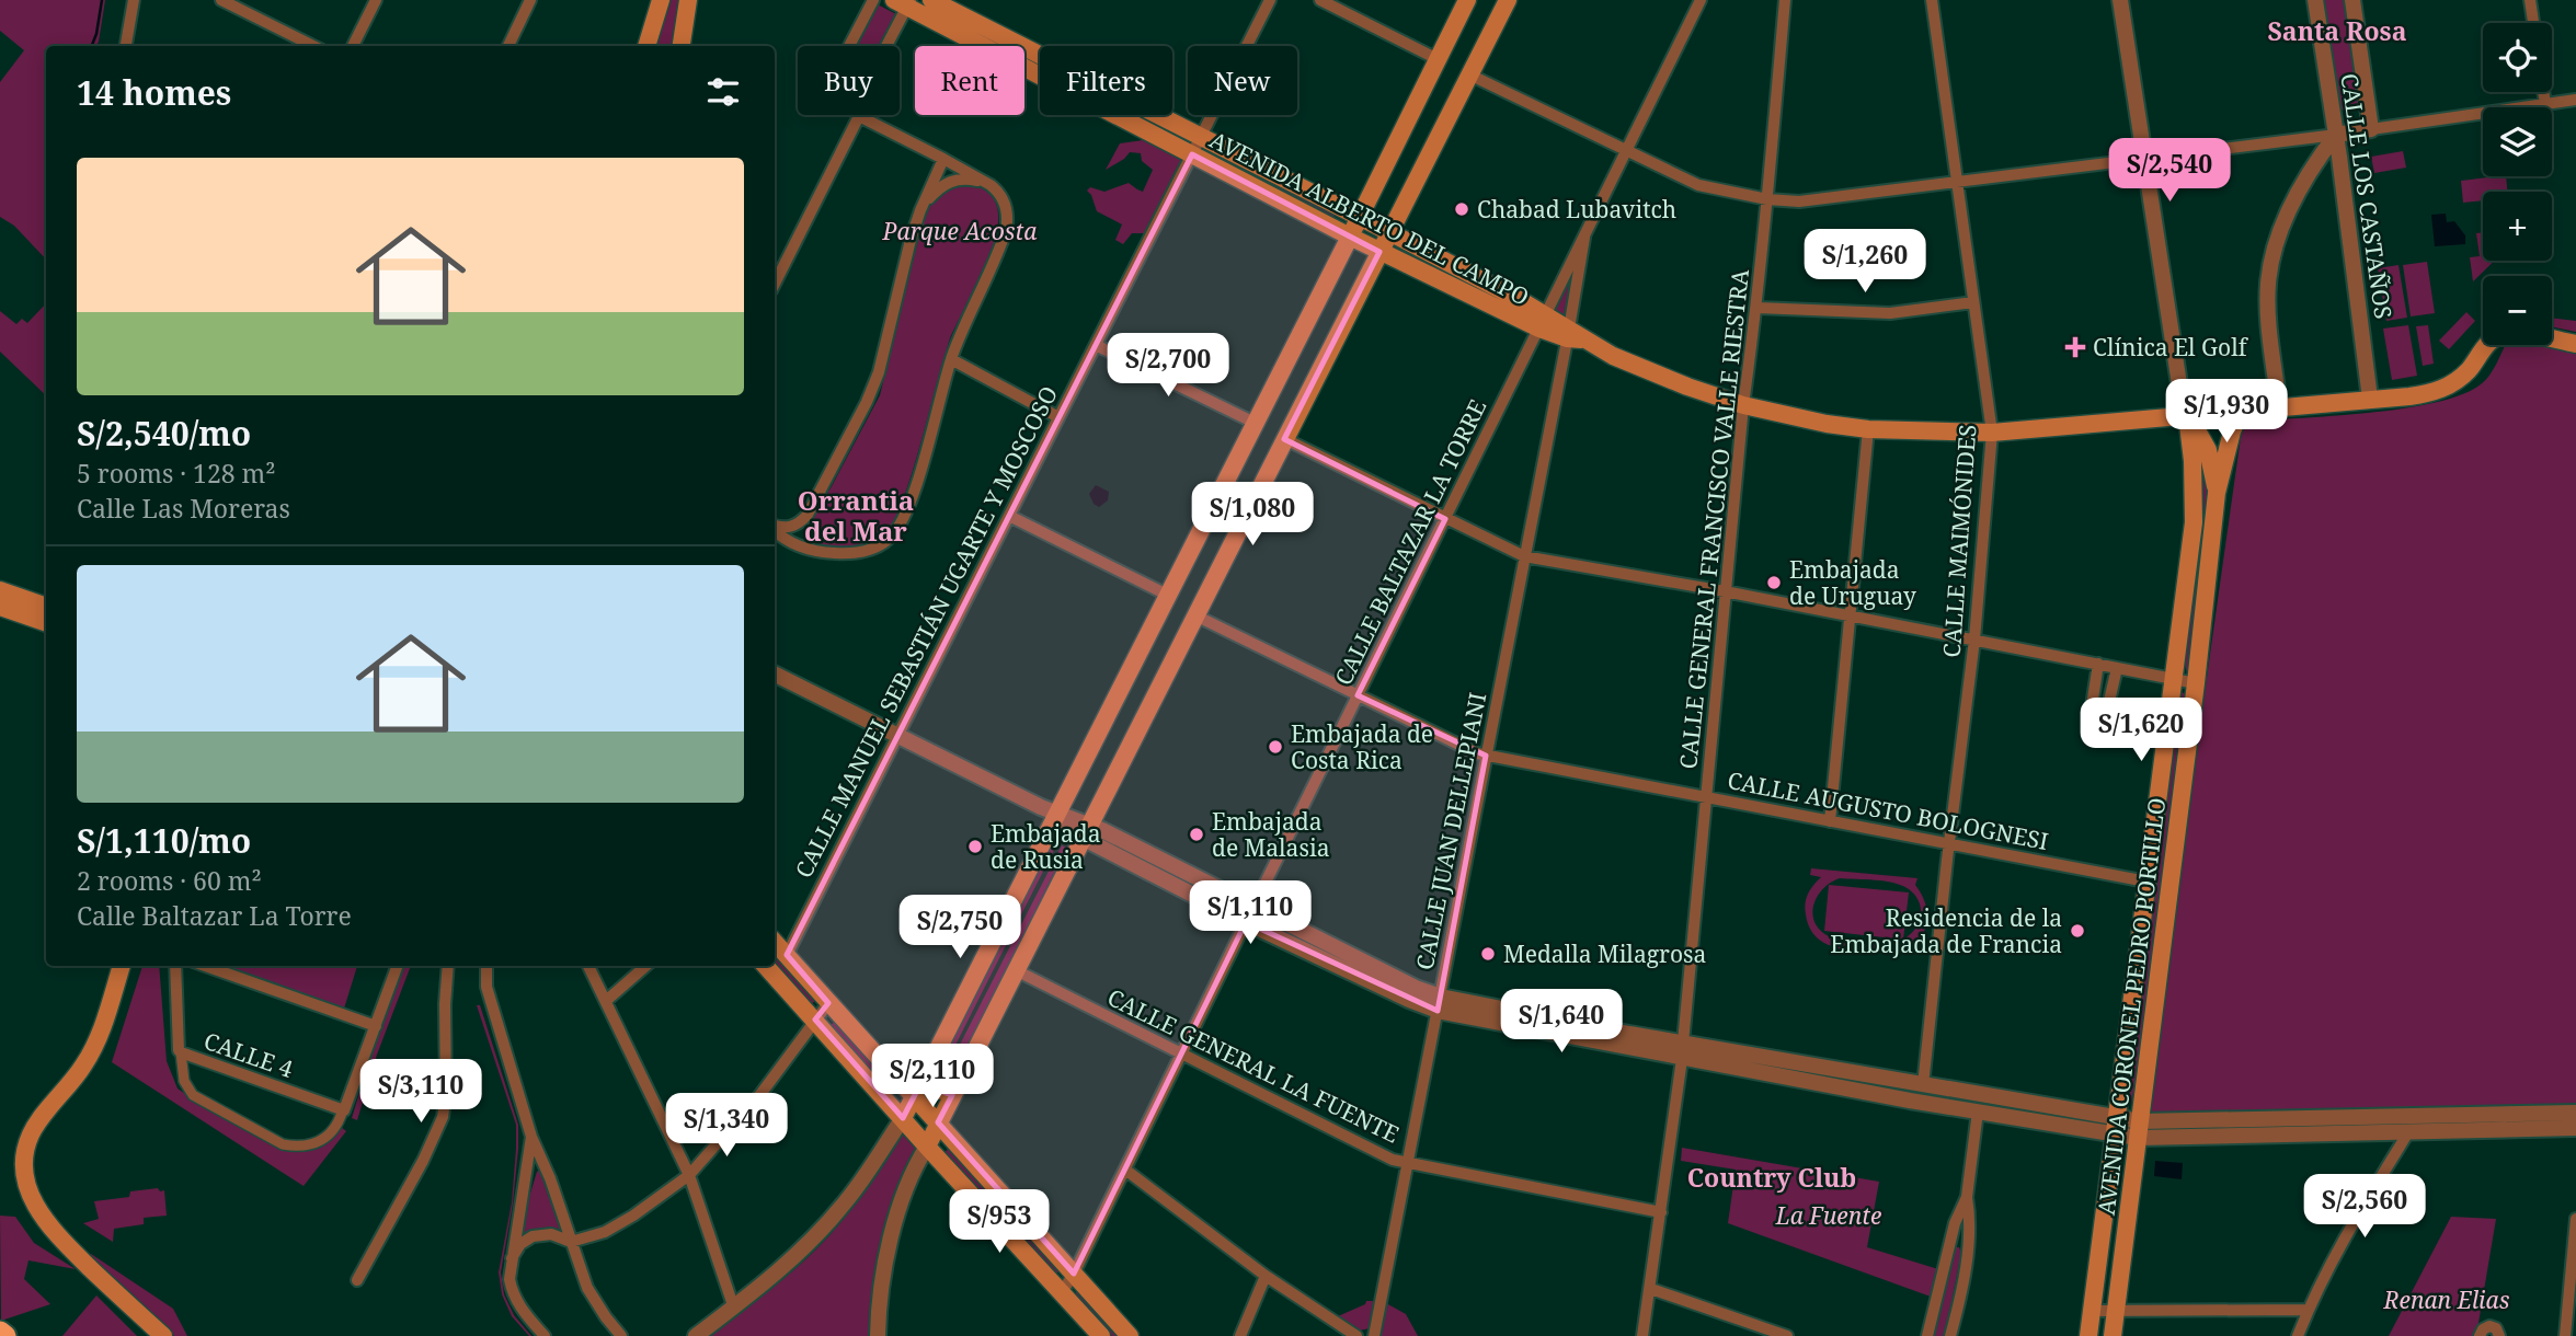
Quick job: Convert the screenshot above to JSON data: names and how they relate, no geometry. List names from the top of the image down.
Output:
{
  "streets": {
    "main road": ["AVENIDA ALBERTO DEL CAMPO", "AVENIDA CORONEL PEDRO PORTILLO"],
    "street": [
      "CALLE LOS CASTAÑOS",
      "CALLE GENERAL FRANCISCO VALLE RIESTRA",
      "CALLE MAIMÓNIDES",
      "CALLE BALTAZAR LA TORRE",
      "CALLE MANUEL SEBASTIÁN UGARTE Y MOSCOSO",
      "CALLE AUGUSTO BOLOGNESI",
      "CALLE JUAN DELLEPIANI",
      "CALLE 4",
      "CALLE GENERAL LA FUENTE"
    ]
  },
  "crossings": [
    ["CALLE LOS CASTAÑOS", "AVENIDA ALBERTO DEL CAMPO"],
    ["AVENIDA ALBERTO DEL CAMPO", "CALLE GENERAL FRANCISCO VALLE RIESTRA"],
    ["AVENIDA ALBERTO DEL CAMPO", "CALLE MAIMÓNIDES"],
    ["AVENIDA ALBERTO DEL CAMPO", "CALLE BALTAZAR LA TORRE"],
    ["AVENIDA ALBERTO DEL CAMPO", "CALLE MANUEL SEBASTIÁN UGARTE Y MOSCOSO"],
    ["AVENIDA ALBERTO DEL CAMPO", "CALLE JUAN DELLEPIANI"],
    ["AVENIDA ALBERTO DEL CAMPO", "AVENIDA CORONEL PEDRO PORTILLO"],
    ["CALLE GENERAL FRANCISCO VALLE RIESTRA", "CALLE AUGUSTO BOLOGNESI"],
    ["CALLE GENERAL FRANCISCO VALLE RIESTRA", "CALLE GENERAL LA FUENTE"],
    ["CALLE MAIMÓNIDES", "CALLE AUGUSTO BOLOGNESI"],
    ["CALLE BALTAZAR LA TORRE", "CALLE AUGUSTO BOLOGNESI"],
    ["CALLE BALTAZAR LA TORRE", "CALLE JUAN DELLEPIANI"],
    ["CALLE AUGUSTO BOLOGNESI", "CALLE JUAN DELLEPIANI"],
    ["CALLE AUGUSTO BOLOGNESI", "AVENIDA CORONEL PEDRO PORTILLO"],
    ["CALLE JUAN DELLEPIANI", "CALLE GENERAL LA FUENTE"]
  ],
  "districts": ["Santa Rosa", "Orrantia del Mar", "Country Club"],
  "parks": ["Parque Acosta", "La Fuente", "Renan Elias"],
  "places": {
    "other": [
      "Chabad Lubavitch",
      "Embajada de Uruguay",
      "Embajada de Costa Rica",
      "Embajada de Malasia",
      "Embajada de Rusia",
      "Residencia de la Embajada de Francia",
      "Medalla Milagrosa"
    ],
    "health": ["Clínica El Golf"]
  },
  "page": {
    "map_buttons": ["+", "−"],
    "chip": [
      "Buy",
      "Rent",
      "Filters",
      "New"
    ],
    "heading": "14 homes",
    "price": [
      "S/2,540",
      "S/1,260",
      "S/2,700",
      "S/1,930",
      "S/1,080",
      "S/1,620",
      "S/1,110",
      "S/2,750",
      "S/1,640",
      "S/2,110",
      "S/3,110",
      "S/1,340",
      "S/2,560",
      "S/953"
    ],
    "list": [
      {
        "name": "S/2,540/mo",
        "note": "5 rooms · 128 m² · Calle Las Moreras"
      },
      {
        "name": "S/1,110/mo",
        "note": "2 rooms · 60 m² · Calle Baltazar La Torre"
      }
    ]
  }
}
